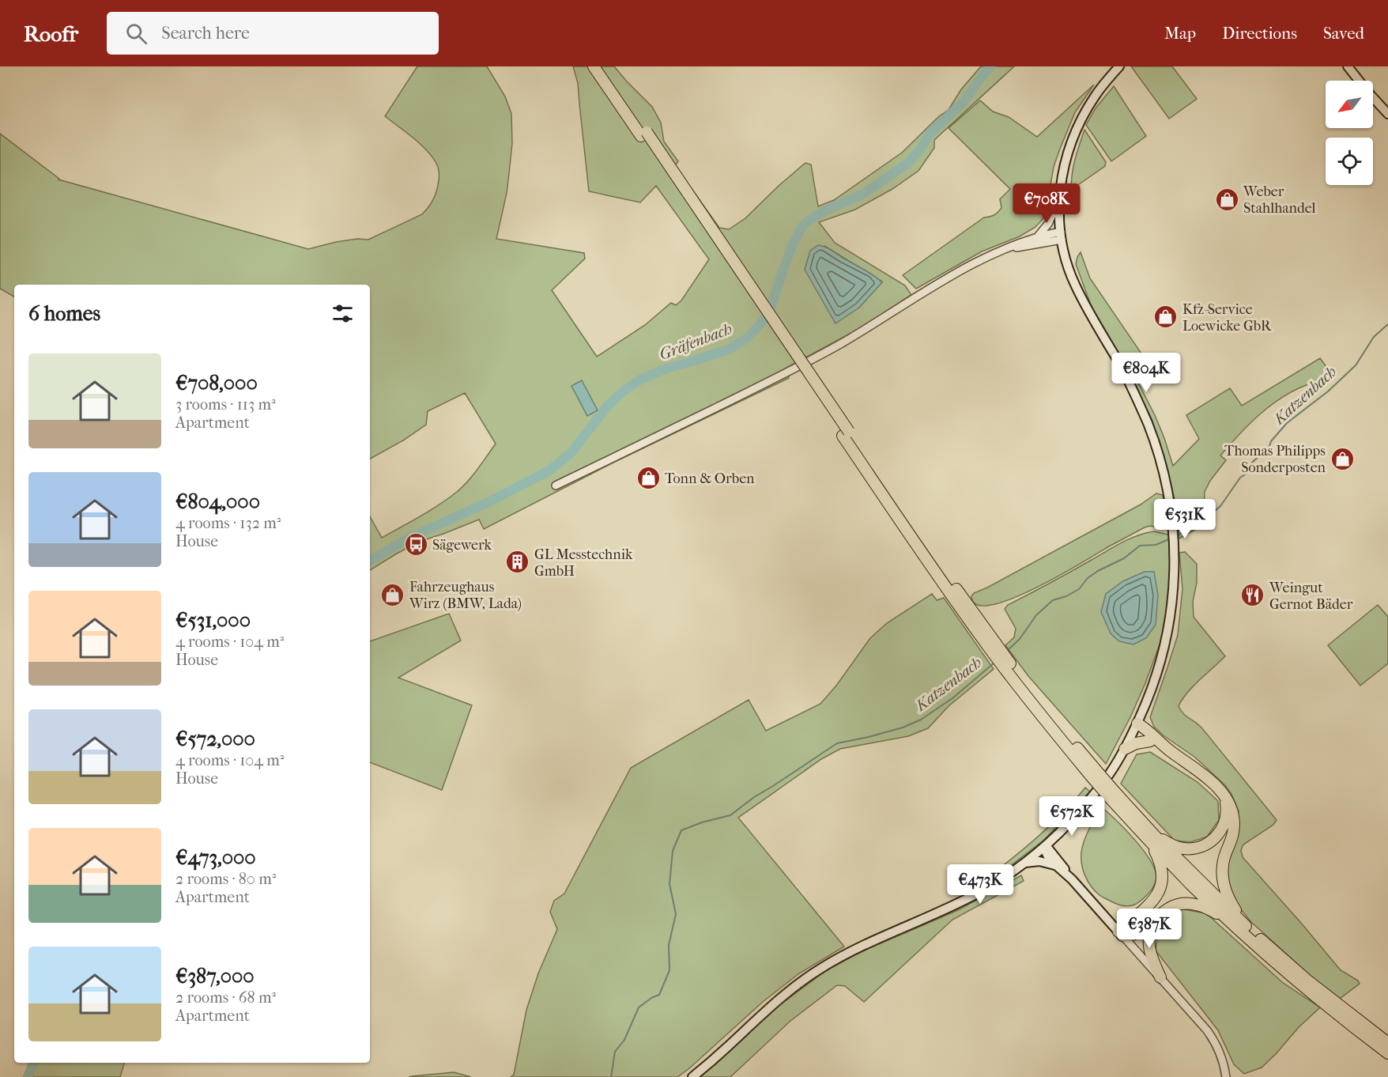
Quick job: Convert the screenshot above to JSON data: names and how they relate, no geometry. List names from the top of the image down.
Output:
{
  "water": ["Gräfenbach", "Katzenbach"],
  "places": {
    "shop": [
      "Weber Stahlhandel",
      "Kfz-Service Loewicke GbR",
      "Thomas Philipps Sonderposten",
      "Tonn & Orben",
      "Fahrzeughaus Wirz (BMW, Lada)"
    ],
    "bus stop": ["Sägewerk"],
    "building": ["GL Messtechnik GmbH"],
    "restaurant": ["Weingut Gernot Bäder"]
  },
  "north": "bottom left",
  "page": {
    "header": "Roofr",
    "search": "Search here",
    "nav": ["Map", "Directions", "Saved"],
    "price": [
      "€708K",
      "€804K",
      "€531K",
      "€572K",
      "€473K",
      "€387K"
    ],
    "heading": "6 homes",
    "list": [
      {
        "name": "€708,000",
        "note": "3 rooms · 113 m² · Apartment"
      },
      {
        "name": "€804,000",
        "note": "4 rooms · 132 m² · House"
      },
      {
        "name": "€531,000",
        "note": "4 rooms · 104 m² · House"
      },
      {
        "name": "€572,000",
        "note": "4 rooms · 104 m² · House"
      },
      {
        "name": "€473,000",
        "note": "2 rooms · 80 m² · Apartment"
      },
      {
        "name": "€387,000",
        "note": "2 rooms · 68 m² · Apartment"
      }
    ]
  }
}
